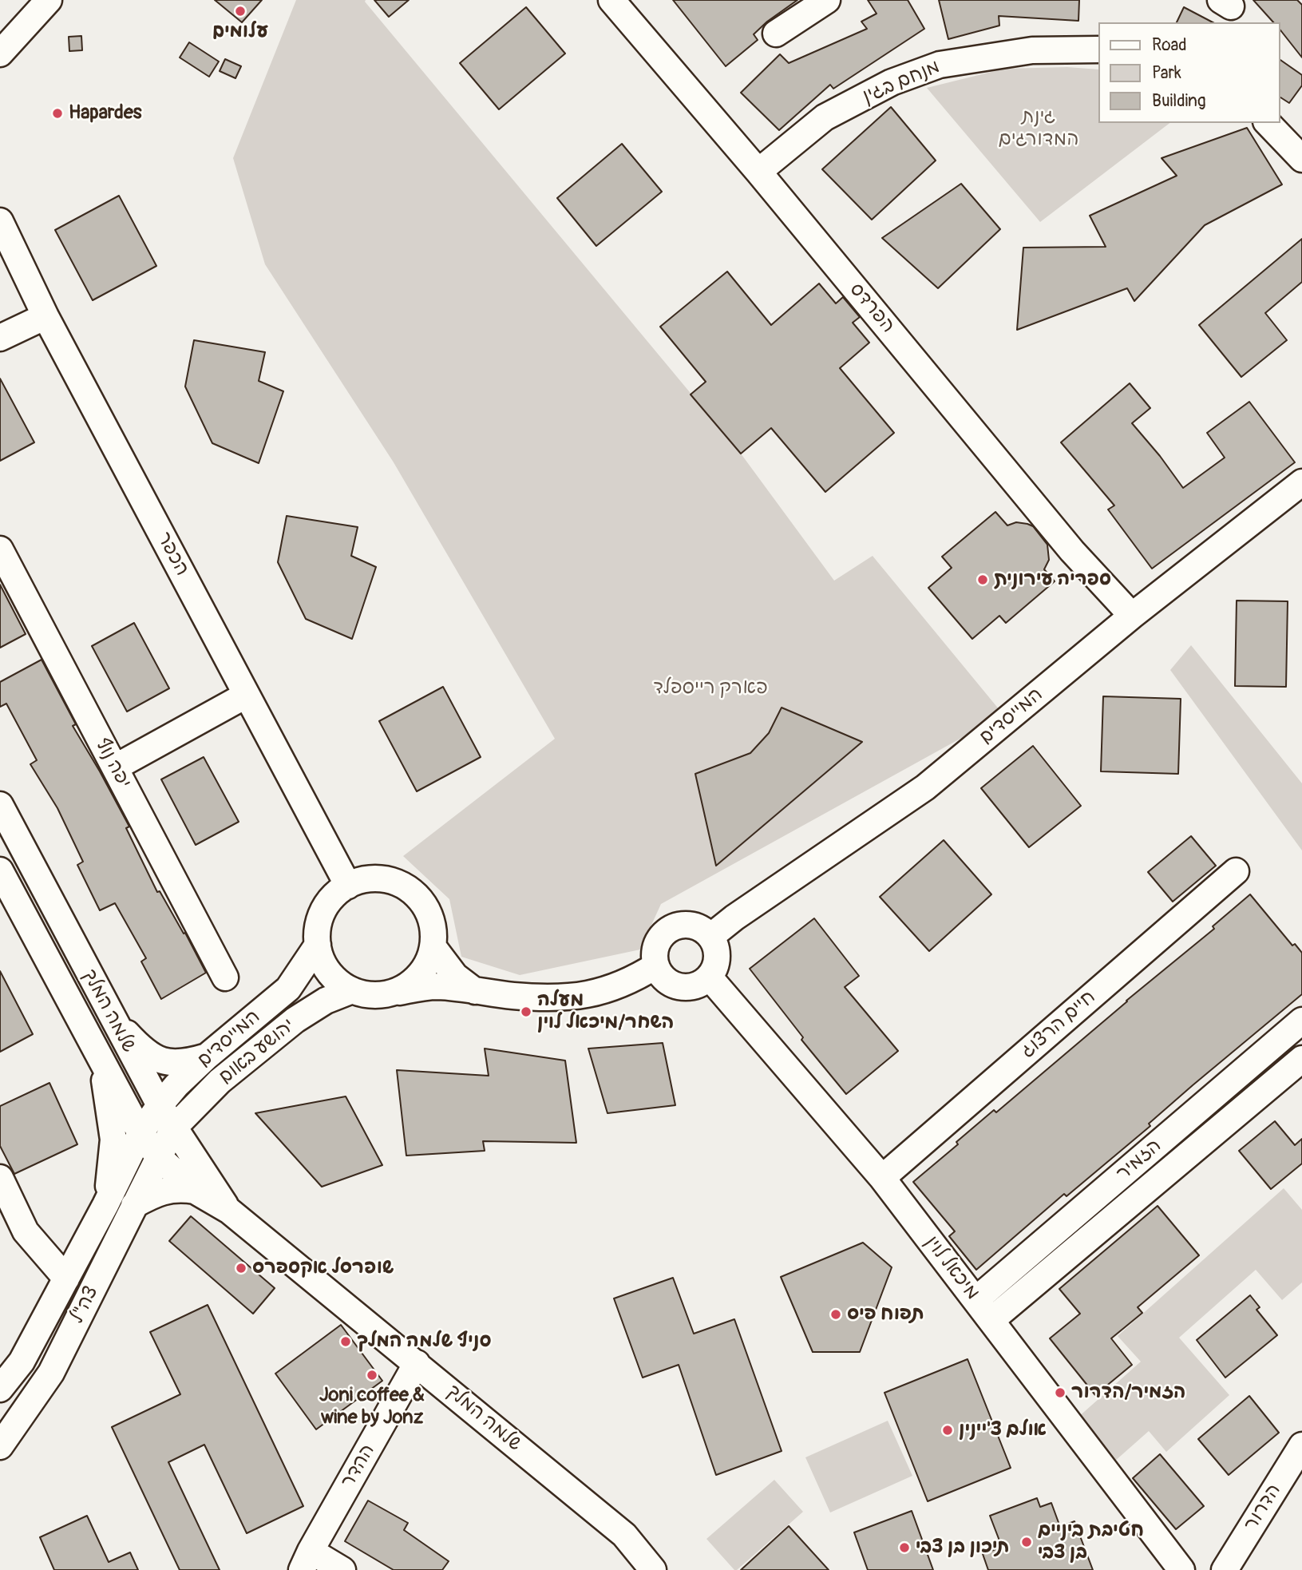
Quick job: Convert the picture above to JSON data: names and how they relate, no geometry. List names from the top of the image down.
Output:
{
  "streets": {
    "street": [
      "מנחם בגין",
      "הפרדס",
      "הכפר",
      "המייסדים",
      "יפה נוף",
      "שלמה המלך",
      "חיים הרצוג",
      "יהושע באום",
      "הזמיר",
      "מיכאל לוין",
      "צה\"ל",
      "ההדר",
      "הדרור"
    ]
  },
  "crossings": [
    ["מנחם בגין", "הפרדס"],
    ["הפרדס", "המייסדים"],
    ["הכפר", "המייסדים"],
    ["הכפר", "יהושע באום"],
    ["המייסדים", "שלמה המלך"],
    ["המייסדים", "יהושע באום"],
    ["המייסדים", "מיכאל לוין"],
    ["המייסדים", "צה\"ל"],
    ["שלמה המלך", "יהושע באום"],
    ["שלמה המלך", "צה\"ל"],
    ["שלמה המלך", "ההדר"],
    ["חיים הרצוג", "מיכאל לוין"],
    ["הזמיר", "מיכאל לוין"]
  ],
  "parks": ["גינת המדורגים", "פארק רייספלד"],
  "places": [
    "עלומים",
    "Hapardes",
    "ספריה עירונית",
    "מעלה השחר/מיכאל לוין",
    "שופרסל אקספרס",
    "תפוח פיס",
    "סניף שלמה המלך",
    "Joni coffee & wine by Jonz",
    "הזמיר/הדרור",
    "אולם צ'יינין",
    "חטיבת ביניים בן צבי",
    "תיכון בן צבי"
  ],
  "legend": ["Road", "Park", "Building"]
}
